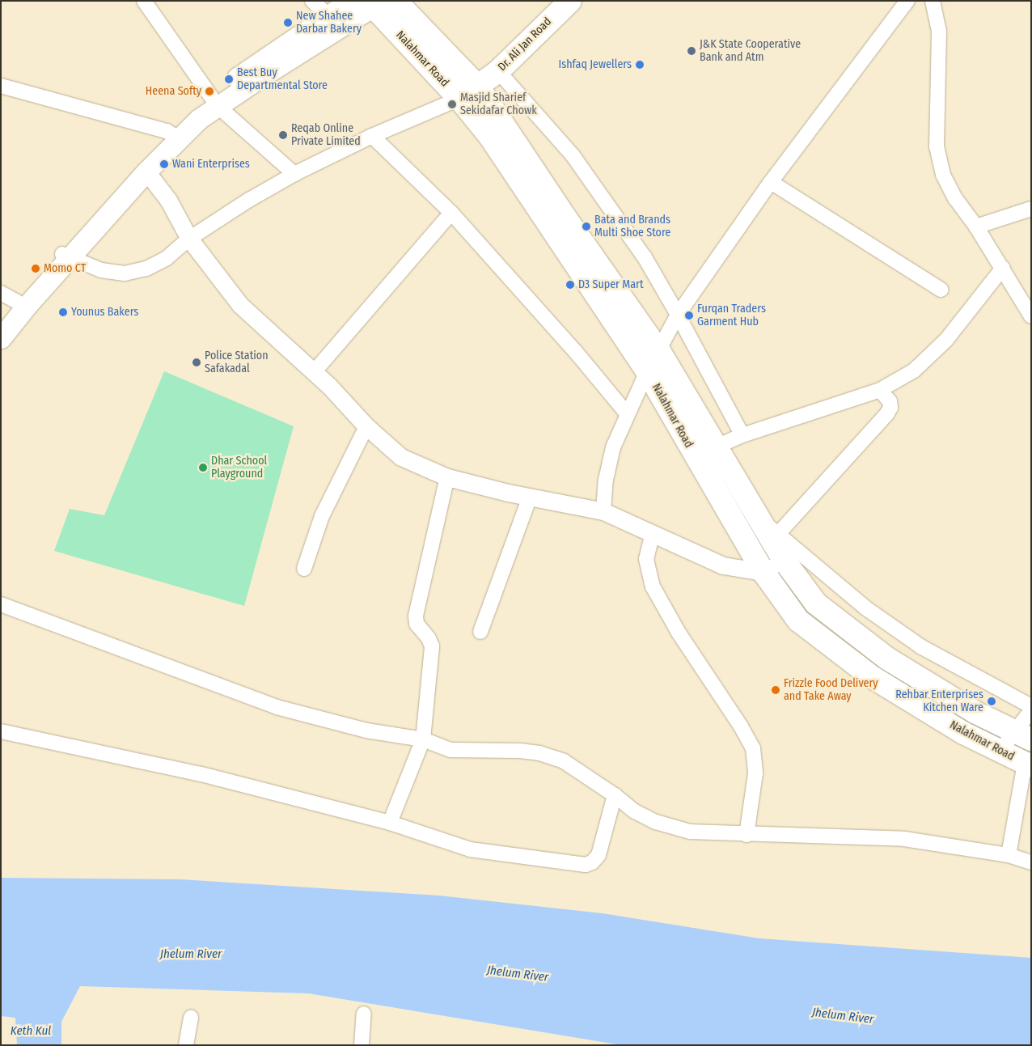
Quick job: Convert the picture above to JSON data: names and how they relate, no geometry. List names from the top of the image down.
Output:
{
  "streets": {
    "main road": ["Dr. Ali Jan Road", "Nalahmar Road"]
  },
  "crossings": [
    ["Dr. Ali Jan Road", "Nalahmar Road"]
  ],
  "water": ["Jhelum River", "Keth Kul"],
  "places": [
    "New Shahee Darbar Bakery",
    "J&K State Cooperative Bank and Atm",
    "Ishfaq Jewellers",
    "Best Buy Departmental Store",
    "Heena Softy",
    "Masjid Sharief Sekidafar Chowk",
    "Reqab Online Private Limited",
    "Wani Enterprises",
    "Bata and Brands Multi Shoe Store",
    "Momo CT",
    "D3 Super Mart",
    "Younus Bakers",
    "Furqan Traders Garment Hub",
    "Police Station Safakadal",
    "Dhar School Playground",
    "Frizzle Food Delivery and Take Away",
    "Rehbar Enterprises Kitchen Ware"
  ]
}
